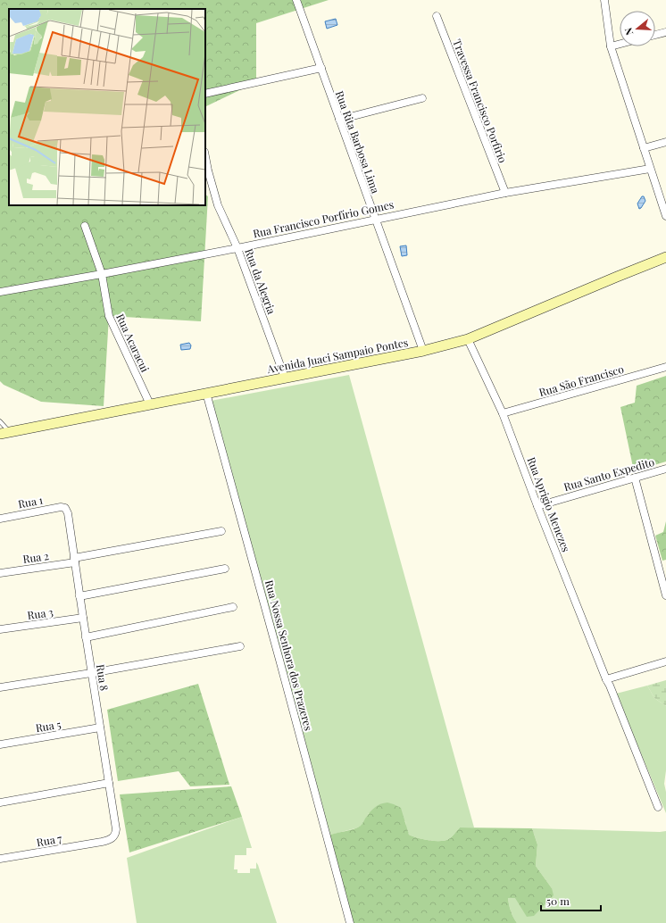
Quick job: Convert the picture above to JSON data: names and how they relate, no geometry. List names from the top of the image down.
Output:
{
  "streets": {
    "main road": ["Avenida Juaci Sampaio Pontes"],
    "street": [
      "Travessa Francisco Porfirio",
      "Rua Rita Barbosa Lima",
      "Rua Francisco Porfírio Gomes",
      "Rua da Alegria",
      "Rua Acaracui",
      "Rua São Francisco",
      "Rua Santo Expedito",
      "Rua 1",
      "Rua Aprigio Menezes",
      "Rua 2",
      "Rua 3",
      "Rua Nossa Senhora dos Prazeres",
      "Rua 8",
      "Rua 5",
      "Rua 7"
    ]
  },
  "crossings": [
    ["Travessa Francisco Porfirio", "Rua Francisco Porfírio Gomes"],
    ["Rua Rita Barbosa Lima", "Rua Francisco Porfírio Gomes"],
    ["Rua Rita Barbosa Lima", "Avenida Juaci Sampaio Pontes"],
    ["Rua Francisco Porfírio Gomes", "Rua da Alegria"],
    ["Rua Francisco Porfírio Gomes", "Rua Acaracui"],
    ["Rua da Alegria", "Avenida Juaci Sampaio Pontes"],
    ["Rua Acaracui", "Avenida Juaci Sampaio Pontes"],
    ["Avenida Juaci Sampaio Pontes", "Rua Aprigio Menezes"],
    ["Avenida Juaci Sampaio Pontes", "Rua Nossa Senhora dos Prazeres"],
    ["Rua São Francisco", "Rua Aprigio Menezes"],
    ["Rua Santo Expedito", "Rua Aprigio Menezes"],
    ["Rua 1", "Rua 8"],
    ["Rua 2", "Rua 8"],
    ["Rua 3", "Rua 8"],
    ["Rua 8", "Rua 5"],
    ["Rua 8", "Rua 7"]
  ],
  "scale_bar": "50 m",
  "north": "left"
}
